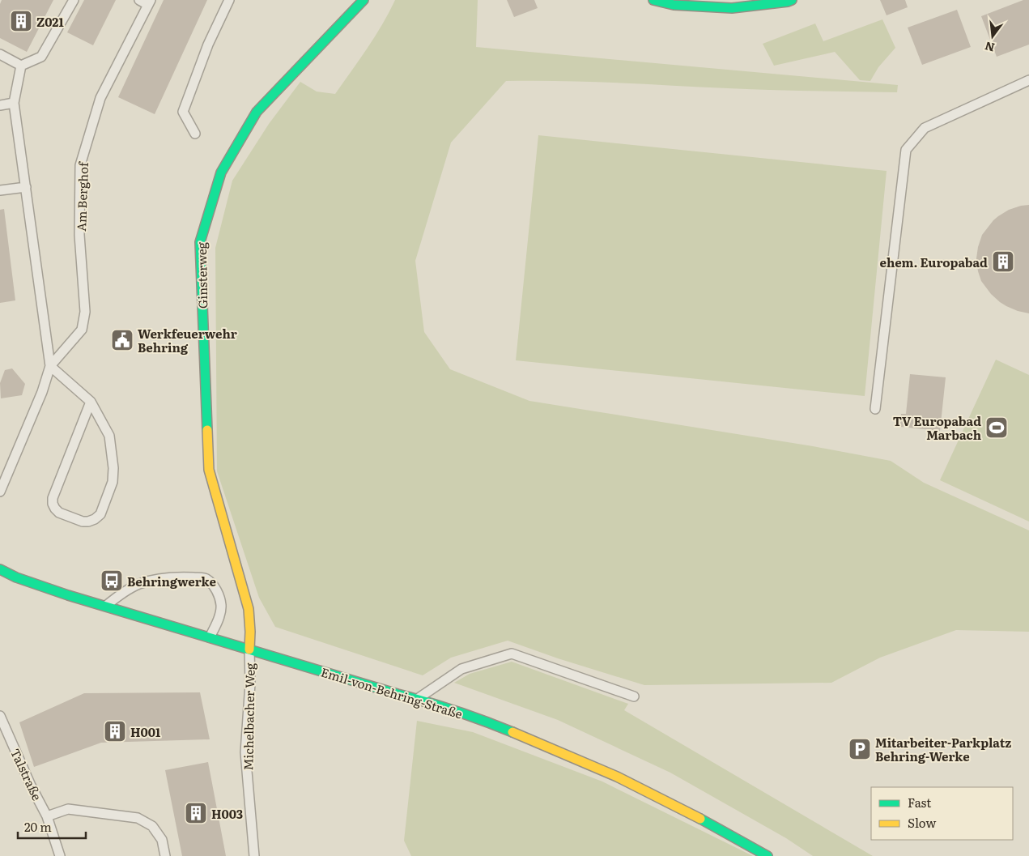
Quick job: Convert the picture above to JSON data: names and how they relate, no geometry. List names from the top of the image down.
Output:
{
  "streets": {
    "street": ["Ginsterweg", "Emil-von-Behring-Straße"],
    "lane": ["Am Berghof", "Michelbacher Weg", "Talstraße"]
  },
  "crossings": [
    ["Ginsterweg", "Emil-von-Behring-Straße"],
    ["Ginsterweg", "Michelbacher Weg"],
    ["Emil-von-Behring-Straße", "Michelbacher Weg"]
  ],
  "places": {
    "building": [
      "Z021",
      "ehem. Europabad",
      "H001",
      "H003"
    ],
    "public building": ["Werkfeuerwehr Behring"],
    "sports": ["TV Europabad Marbach"],
    "bus stop": ["Behringwerke"],
    "parking": ["Mitarbeiter-Parkplatz Behring-Werke"]
  },
  "legend": ["Fast", "Slow"],
  "scale_bar": "20 m",
  "north": "bottom"
}
